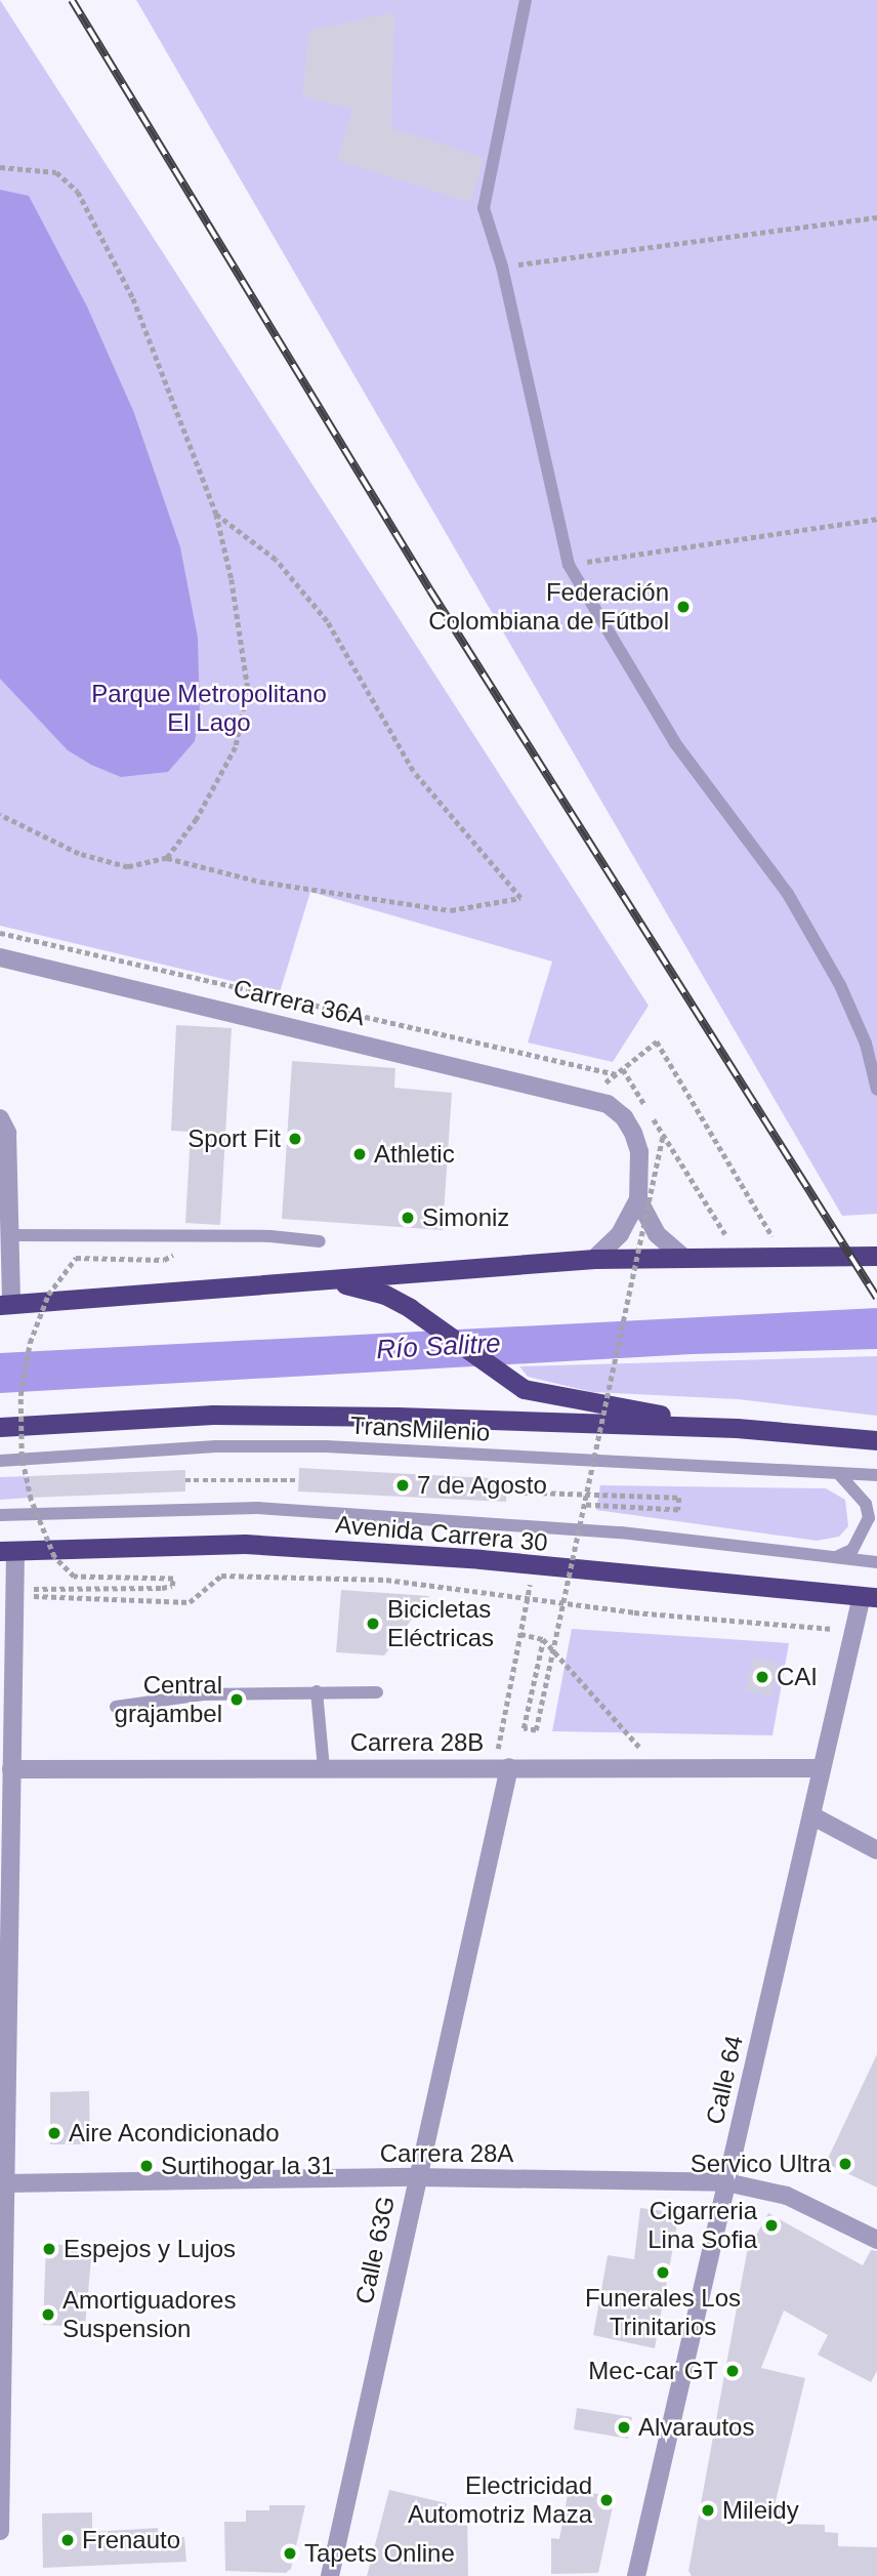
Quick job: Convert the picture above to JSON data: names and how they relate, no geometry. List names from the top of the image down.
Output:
{
  "streets": {
    "highway": ["Avenida Carrera 30"],
    "street": [
      "Carrera 36A",
      "Carrera 28B",
      "Calle 64",
      "Carrera 28A",
      "Calle 63G"
    ],
    "lane": ["TransMilenio"]
  },
  "crossings": [
    ["Avenida Carrera 30", "Calle 64"],
    ["Carrera 28B", "Calle 64"],
    ["Carrera 28B", "Calle 63G"],
    ["Calle 64", "Carrera 28A"],
    ["Carrera 28A", "Calle 63G"]
  ],
  "water": ["Río Salitre"],
  "parks": ["Parque Metropolitano El Lago"],
  "places": [
    "Federación Colombiana de Fútbol",
    "Sport Fit",
    "Athletic",
    "Simoniz",
    "7 de Agosto",
    "Bicicletas Eléctricas",
    "CAI",
    "Central grajambel",
    "Aire Acondicionado",
    "Servico Ultra",
    "Surtihogar la 31",
    "Cigarreria Lina Sofia",
    "Espejos y Lujos",
    "Funerales Los Trinitarios",
    "Amortiguadores Suspension",
    "Mec-car GT",
    "Alvarautos",
    "Electricidad Automotriz Maza",
    "Mileidy",
    "Frenauto",
    "Tapets Online"
  ]
}
